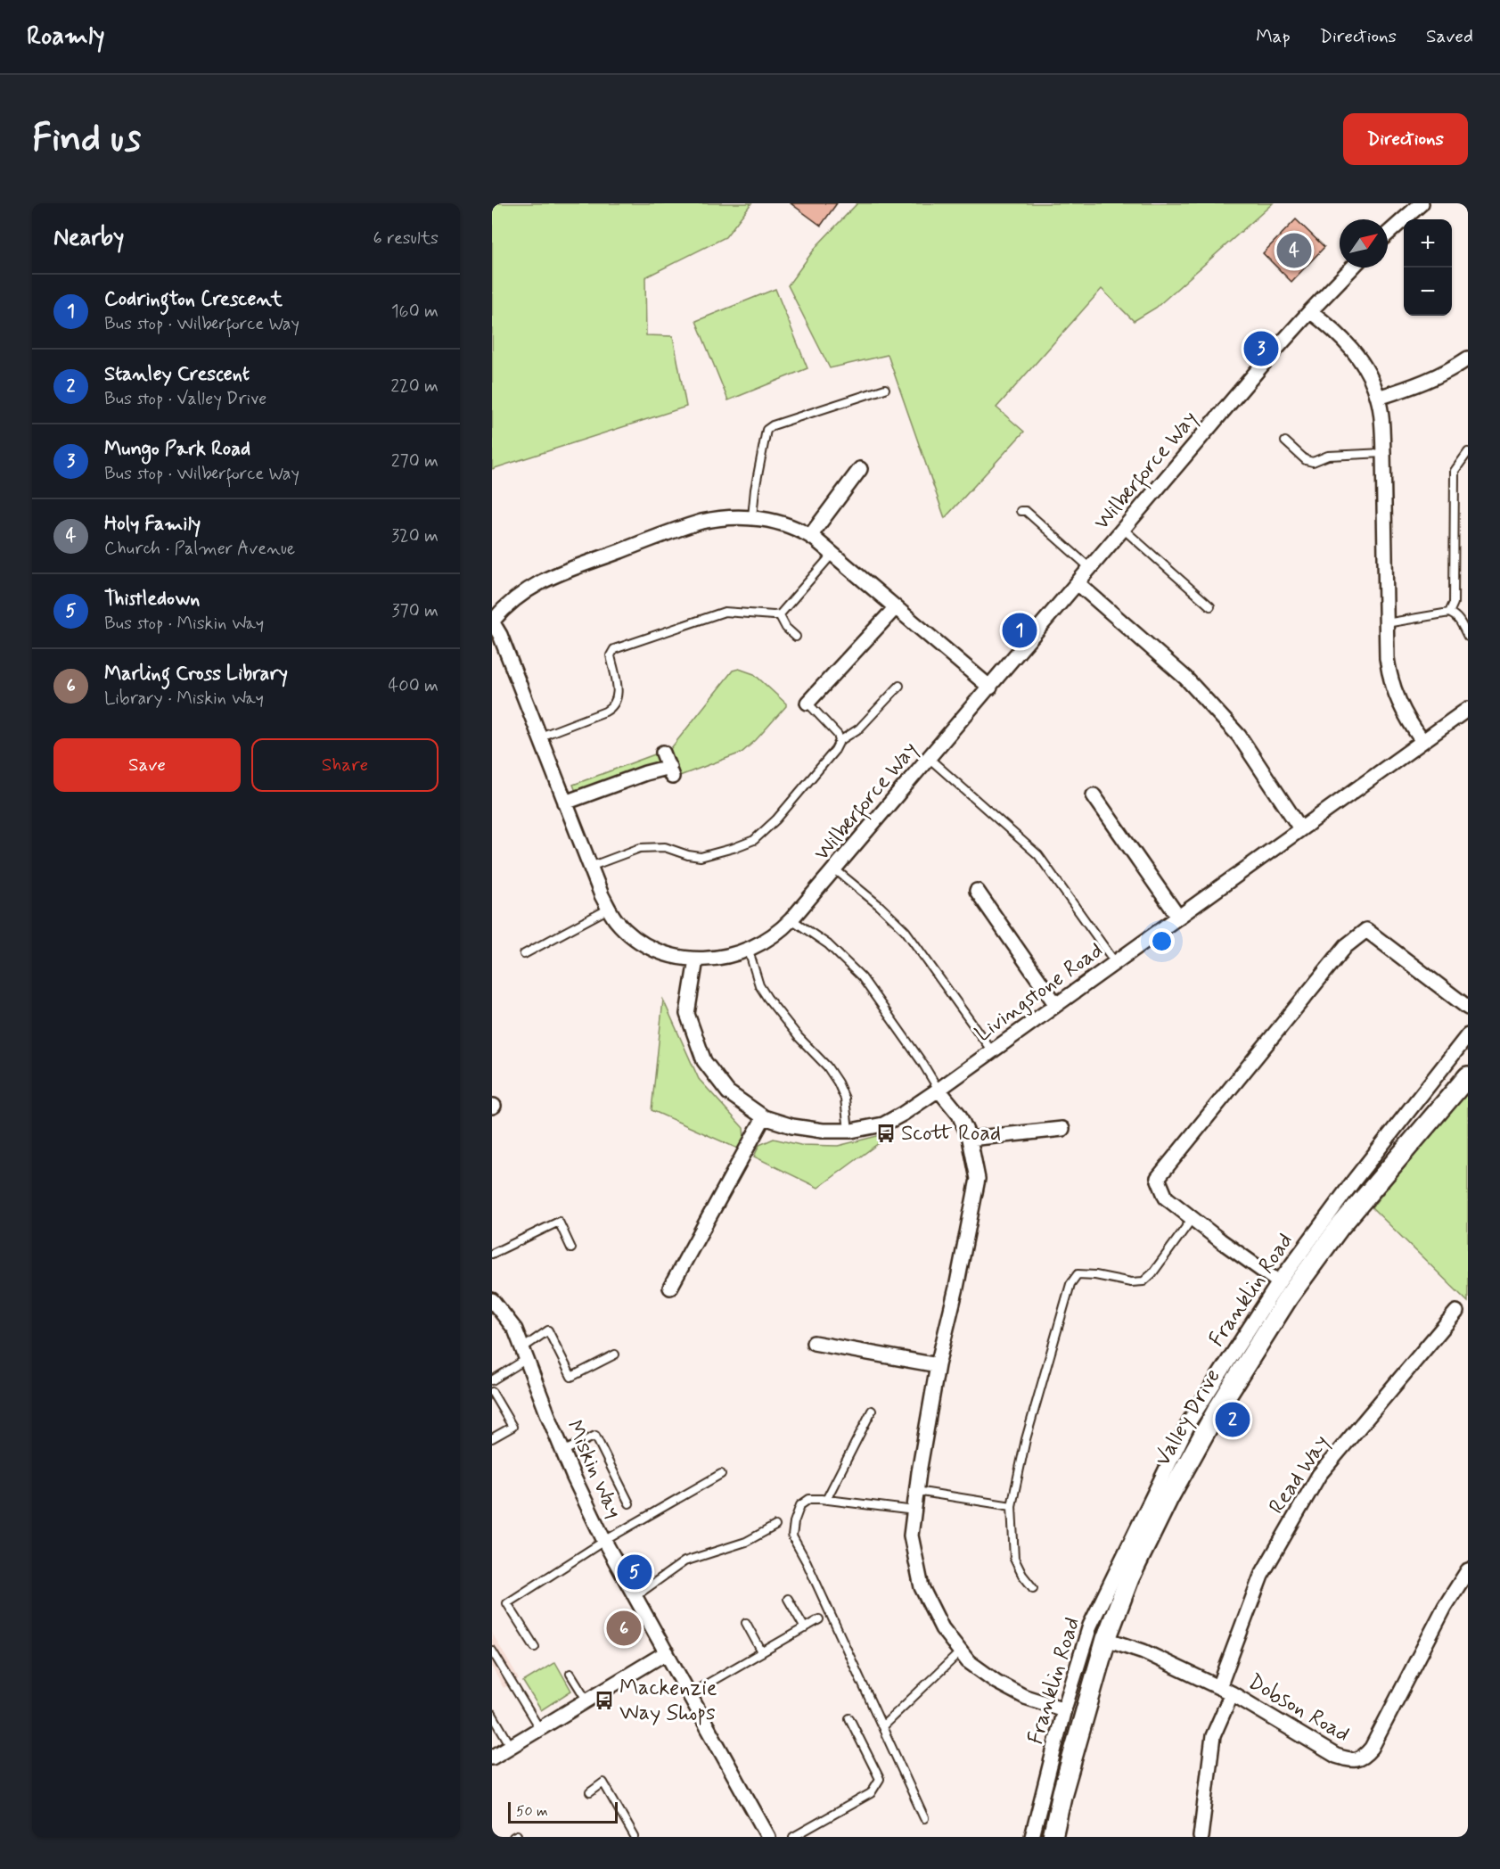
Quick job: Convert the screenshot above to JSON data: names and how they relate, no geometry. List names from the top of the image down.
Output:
{
  "streets": {
    "street": [
      "Wilberforce Way",
      "Livingstone Road",
      "Franklin Road",
      "Valley Drive",
      "Miskin Way",
      "Read Way",
      "Dobson Road"
    ]
  },
  "crossings": [
    ["Wilberforce Way", "Livingstone Road"],
    ["Valley Drive", "Dobson Road"],
    ["Read Way", "Dobson Road"]
  ],
  "places": {
    "bus stop": ["Scott Road", "Mackenzie Way Shops"]
  },
  "scale_bar": "50 m",
  "north": "top right",
  "page": {
    "header": "Roamly",
    "nav": ["Map", "Directions", "Saved"],
    "buttons": [
      "Directions",
      ["Save", "Share"]
    ],
    "title": "Find us",
    "heading": ["Nearby", "6 results"],
    "map_buttons": ["+", "−"],
    "pins": [
      "4",
      "3",
      "1",
      "2",
      "5",
      "6"
    ],
    "list": [
      {
        "mark": "1",
        "name": "Codrington Crescent",
        "note": "Bus stop · Wilberforce Way",
        "value": "160 m"
      },
      {
        "mark": "2",
        "name": "Stanley Crescent",
        "note": "Bus stop · Valley Drive",
        "value": "220 m"
      },
      {
        "mark": "3",
        "name": "Mungo Park Road",
        "note": "Bus stop · Wilberforce Way",
        "value": "270 m"
      },
      {
        "mark": "4",
        "name": "Holy Family",
        "note": "Church · Palmer Avenue",
        "value": "320 m"
      },
      {
        "mark": "5",
        "name": "Thistledown",
        "note": "Bus stop · Miskin Way",
        "value": "370 m"
      },
      {
        "mark": "6",
        "name": "Marling Cross Library",
        "note": "Library · Miskin Way",
        "value": "400 m"
      }
    ],
    "scale": "50 m"
  }
}
